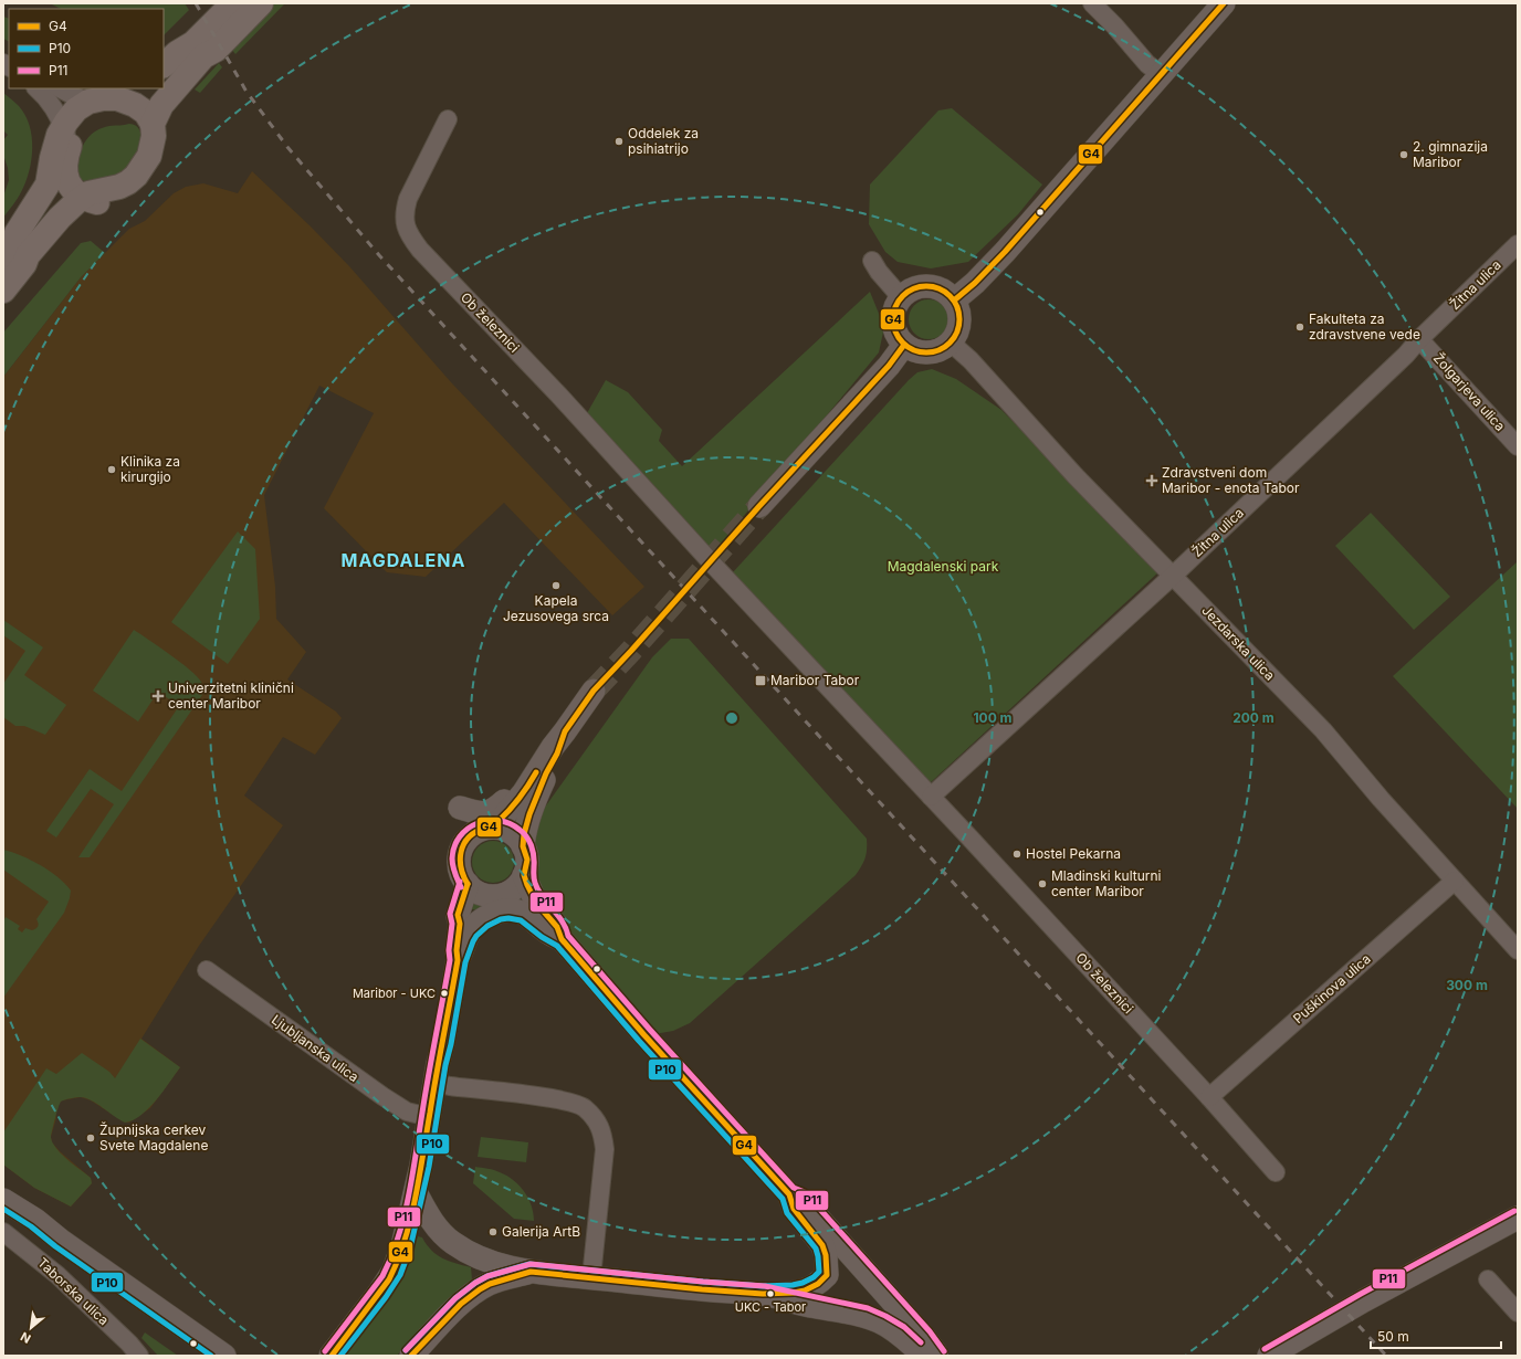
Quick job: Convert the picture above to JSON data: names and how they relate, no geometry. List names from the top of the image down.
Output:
{
  "streets": {
    "street": [
      "Žitna ulica",
      "Ob železnici",
      "Žolgarjeva ulica",
      "Jezdarska ulica",
      "Puškinova ulica",
      "Ljubljanska ulica",
      "Taborska ulica"
    ]
  },
  "crossings": [
    ["Žitna ulica", "Ob železnici"],
    ["Žitna ulica", "Žolgarjeva ulica"],
    ["Žitna ulica", "Jezdarska ulica"],
    ["Ob železnici", "Puškinova ulica"],
    ["Jezdarska ulica", "Puškinova ulica"]
  ],
  "districts": ["MAGDALENA"],
  "parks": ["Magdalenski park"],
  "places": {
    "other": [
      "Oddelek za psihiatrijo",
      "2. gimnazija Maribor",
      "Fakulteta za zdravstvene vede",
      "Klinika za kirurgijo",
      "Kapela Jezusovega srca",
      "Hostel Pekarna",
      "Mladinski kulturni center Maribor",
      "Maribor - UKC",
      "Župnijska cerkev Svete Magdalene",
      "Galerija ArtB",
      "UKC - Tabor"
    ],
    "health": ["Zdravstveni dom Maribor - enota Tabor", "Univerzitetni klinični center Maribor"],
    "transit": ["Maribor Tabor"]
  },
  "lines": ["transit line G4", "transit line P11", "transit line P10"],
  "legend": ["G4", "P10", "P11"],
  "scale_bar": "50 m",
  "north": "bottom left",
  "rings": ["100 m", "200 m", "300 m"]
}
